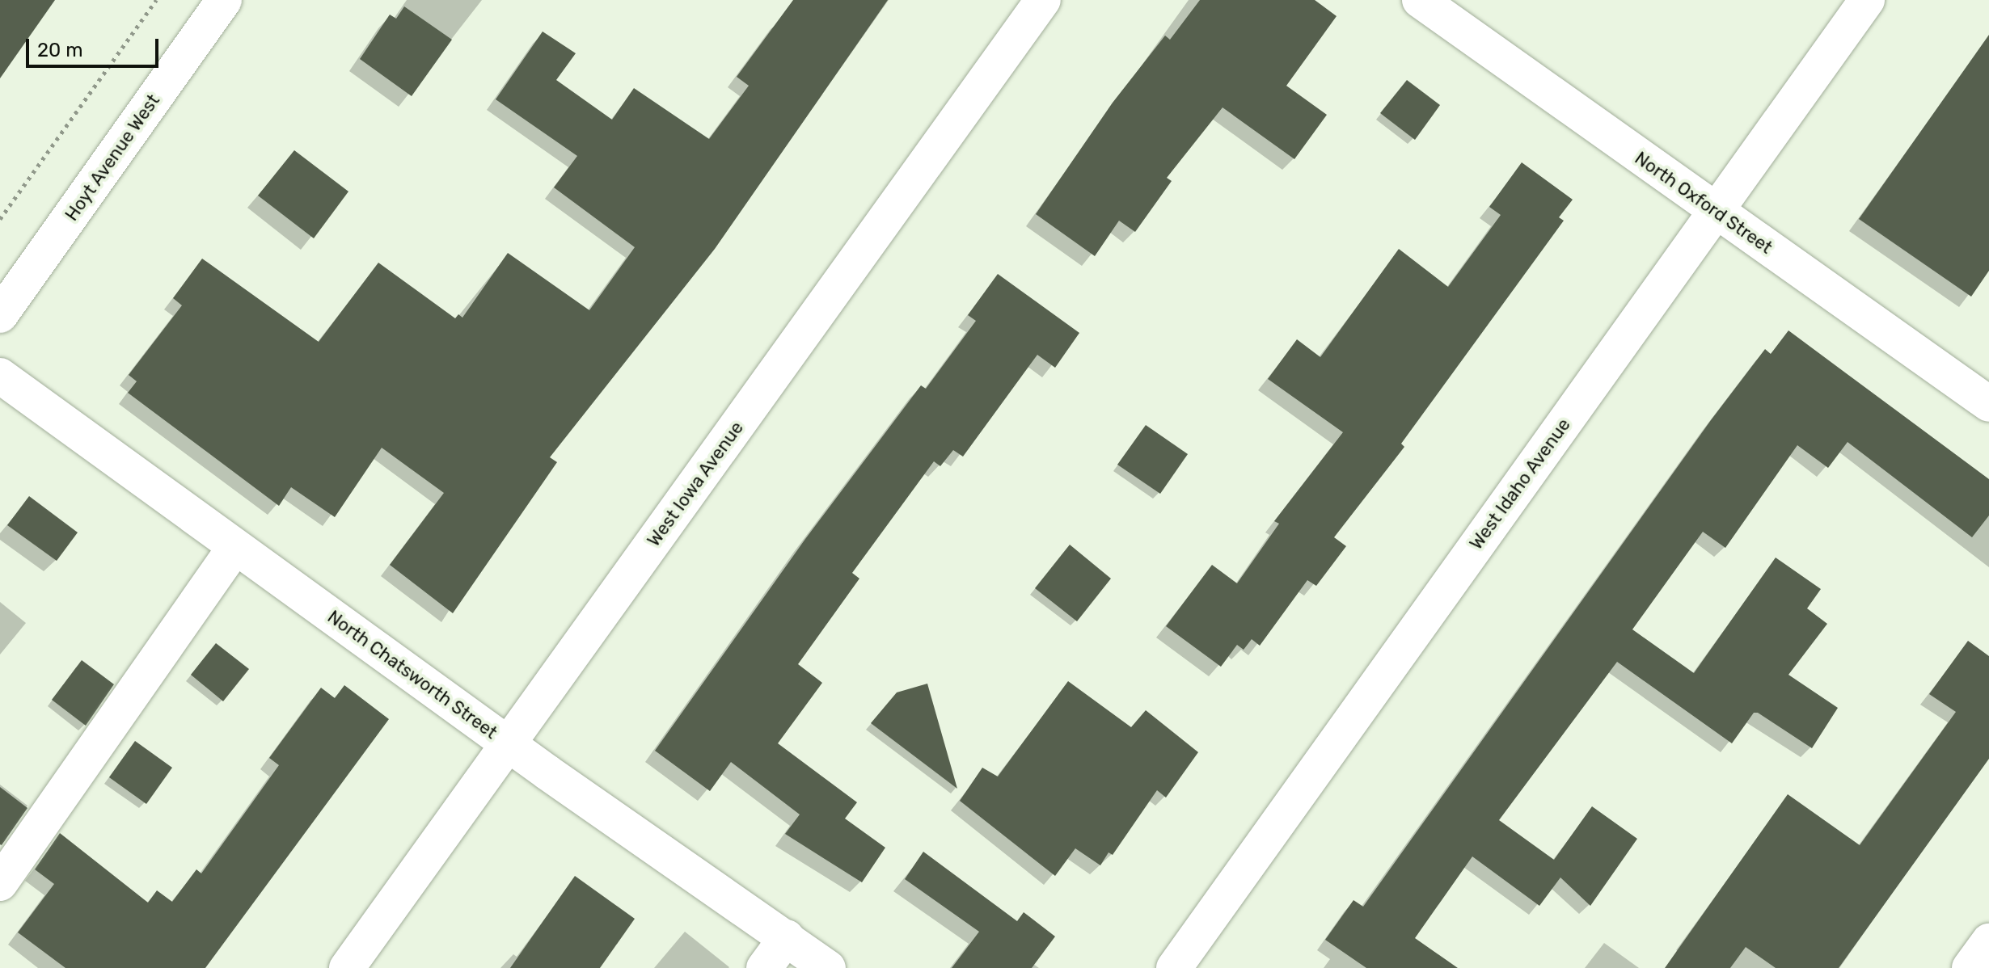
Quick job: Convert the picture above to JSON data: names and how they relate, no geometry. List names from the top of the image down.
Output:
{
  "streets": {
    "street": [
      "Hoyt Avenue West",
      "North Oxford Street",
      "West Iowa Avenue",
      "West Idaho Avenue",
      "North Chatsworth Street"
    ]
  },
  "crossings": [
    ["North Oxford Street", "West Idaho Avenue"],
    ["West Iowa Avenue", "North Chatsworth Street"]
  ],
  "scale_bar": "20 m"
}
